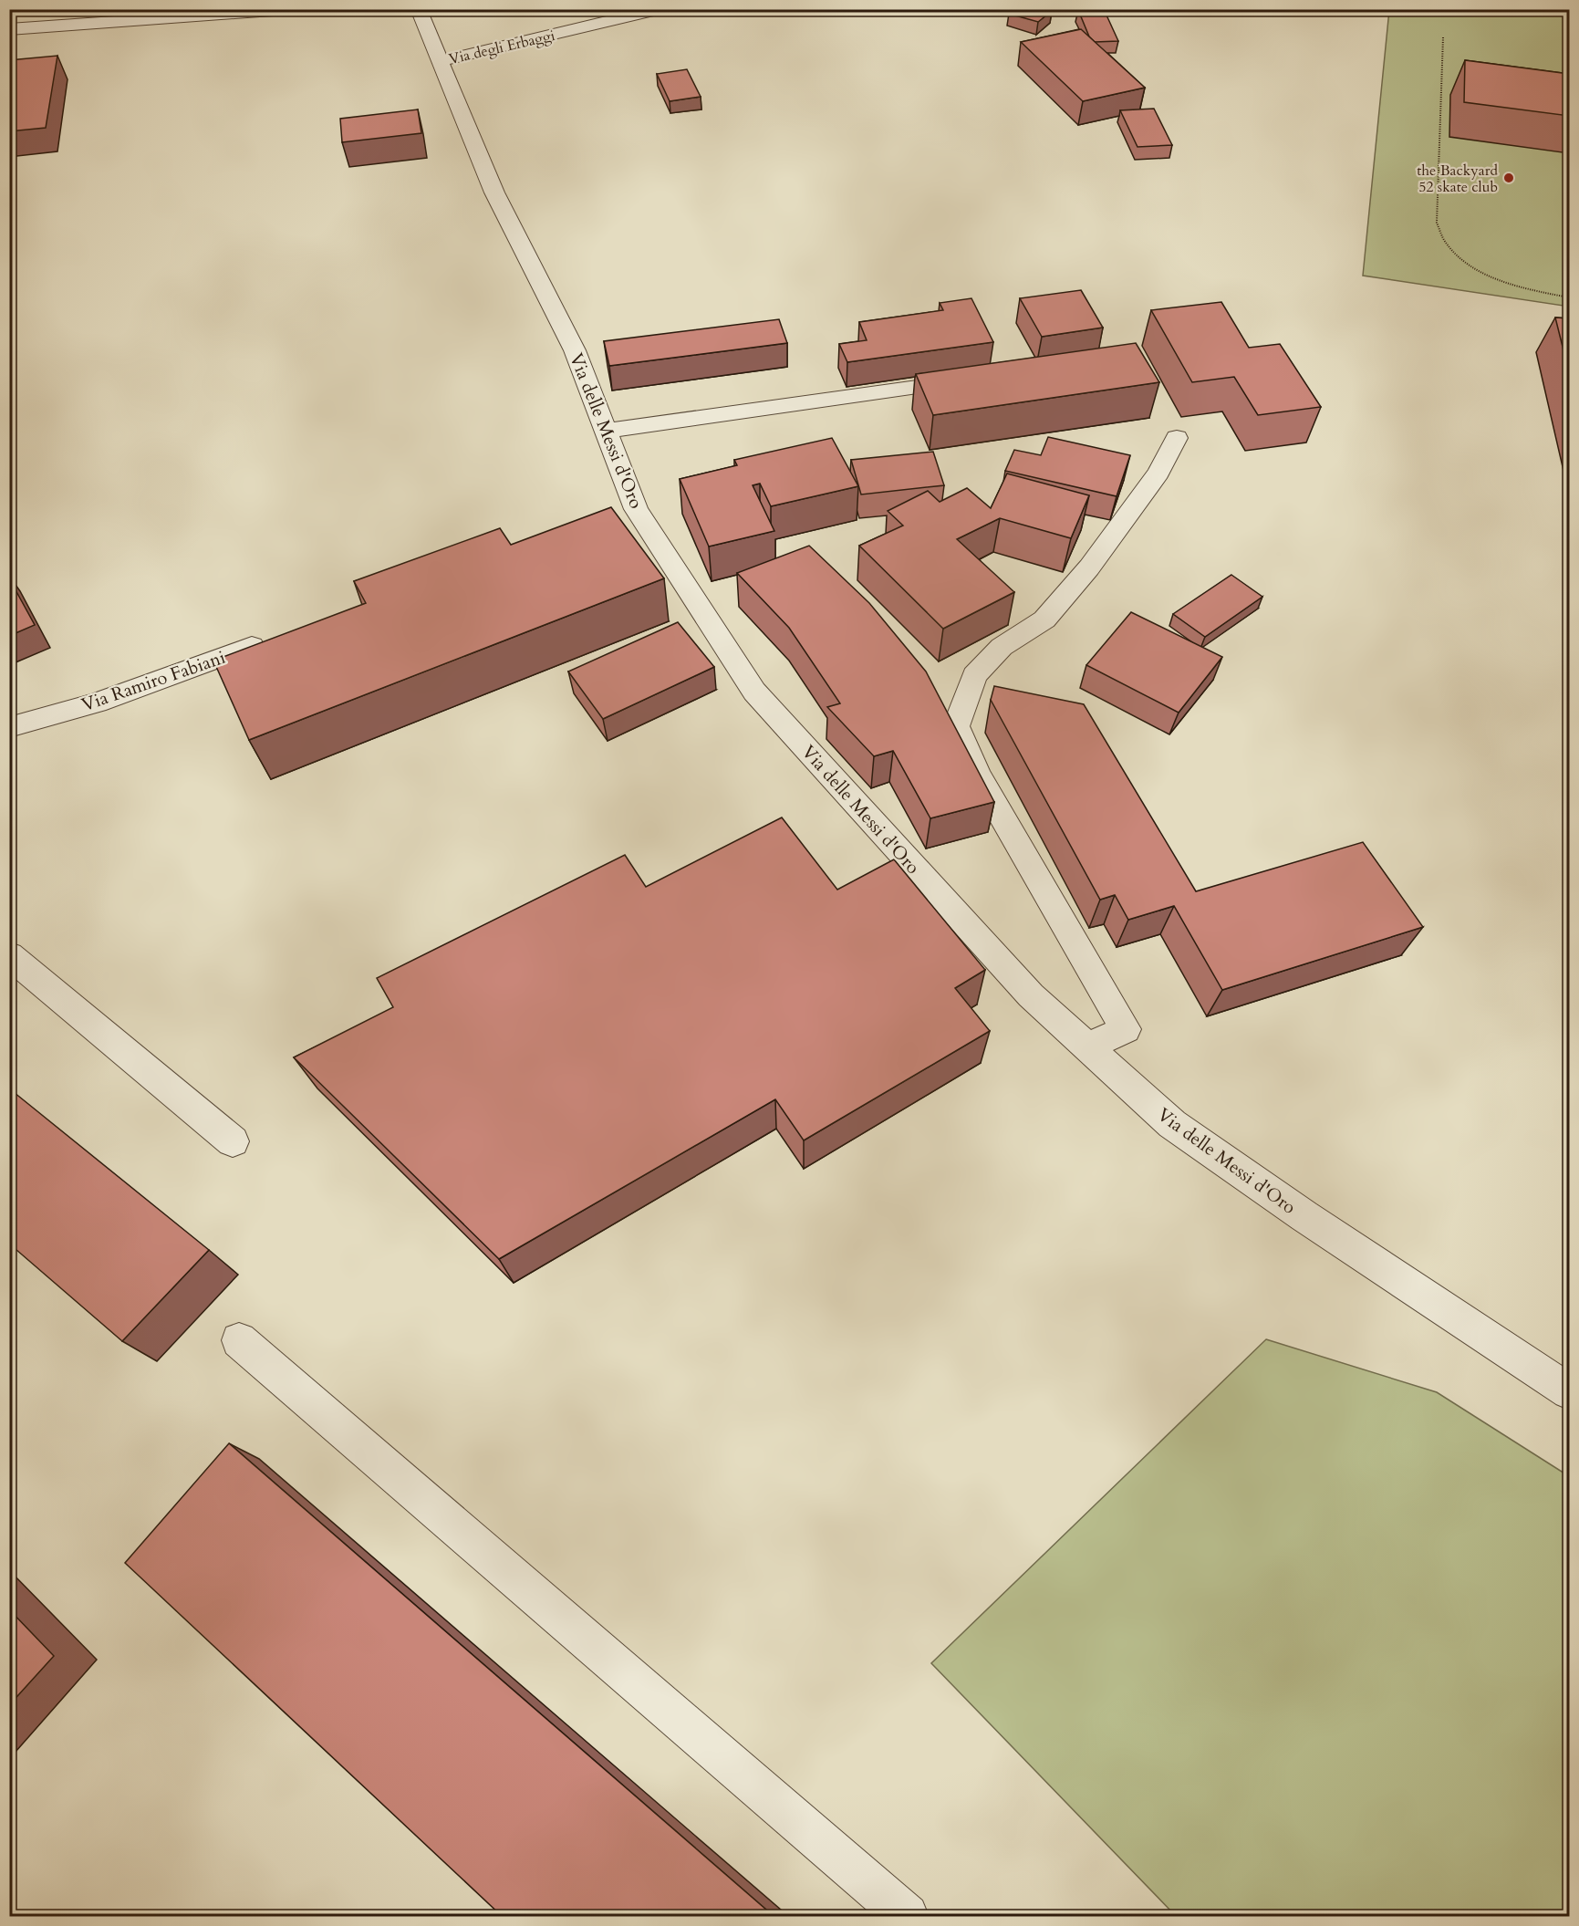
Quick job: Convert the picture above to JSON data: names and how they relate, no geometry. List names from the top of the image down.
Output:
{
  "streets": {
    "street": ["Via degli Erbaggi", "Via delle Messi d'Oro", "Via Ramiro Fabiani"]
  },
  "crossings": [
    ["Via degli Erbaggi", "Via delle Messi d'Oro"]
  ],
  "places": ["the Backyard 52 skate club"]
}
